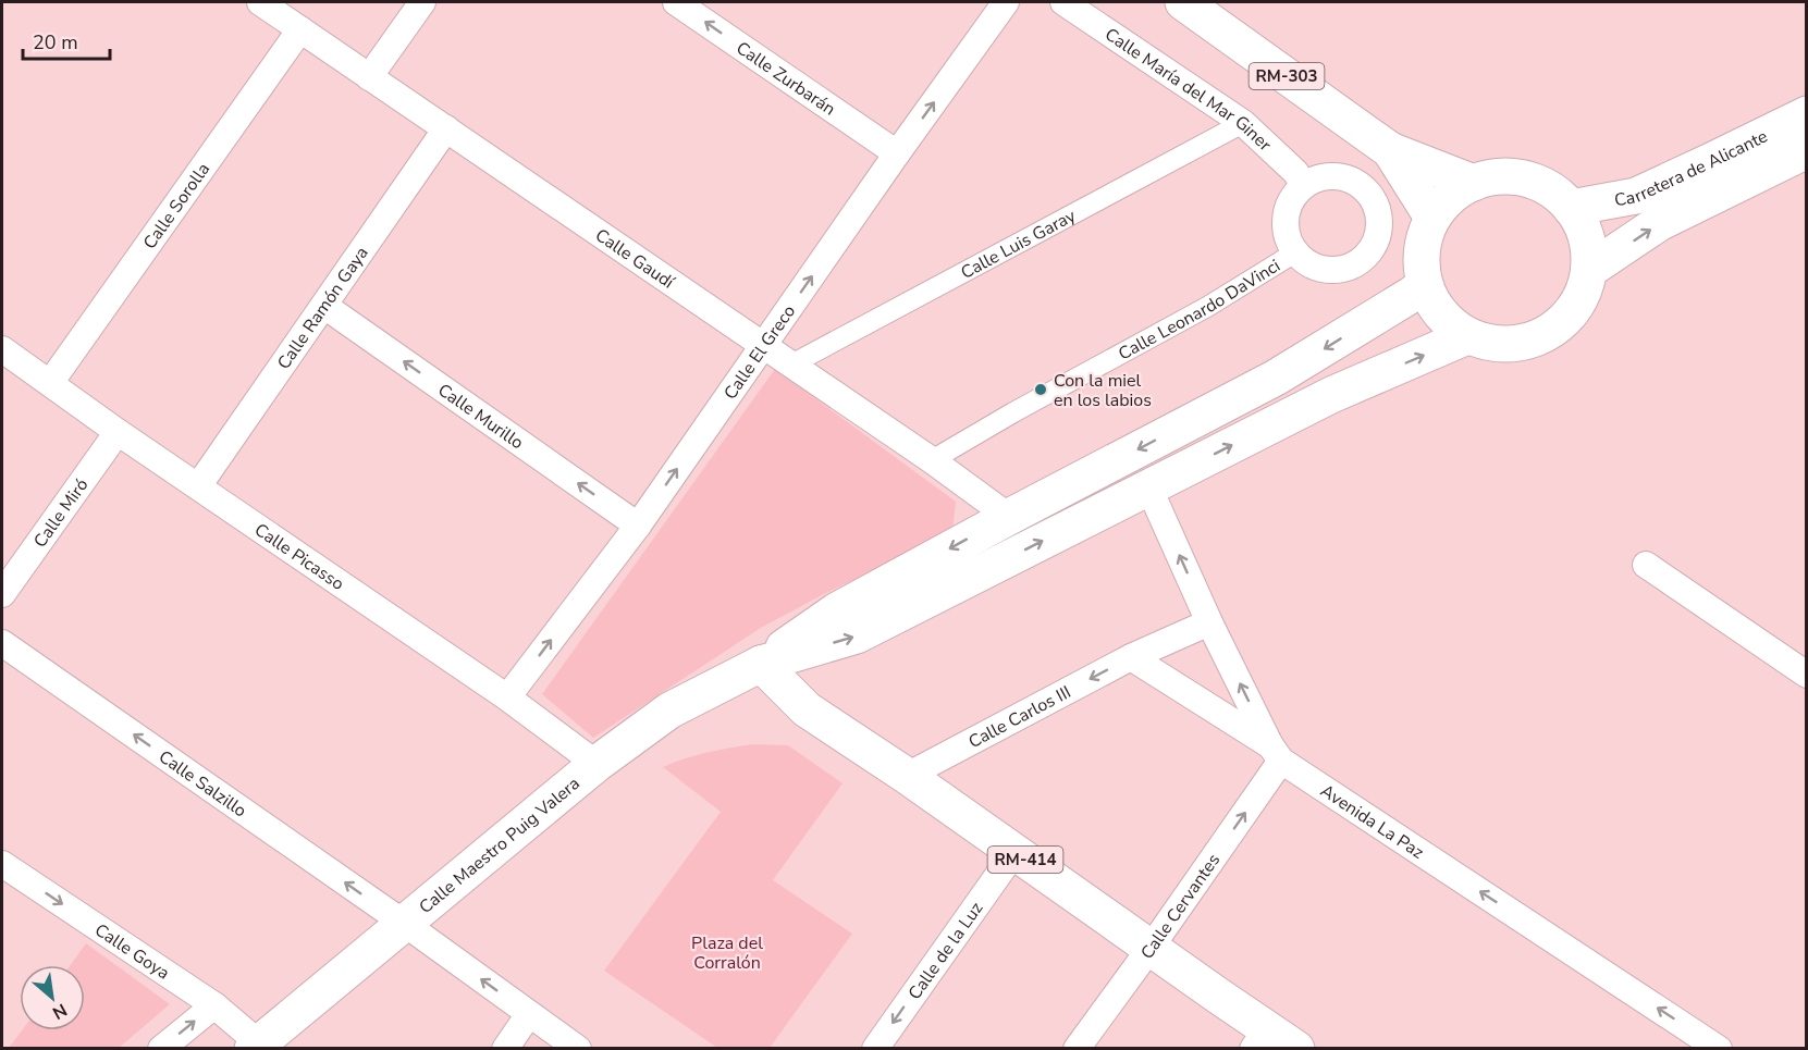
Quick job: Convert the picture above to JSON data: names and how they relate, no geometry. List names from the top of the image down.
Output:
{
  "streets": {
    "main road": [
      "RM-303",
      "Carretera de Alicante",
      "Calle Maestro Puig Valera",
      "RM-414"
    ],
    "street": [
      "Calle Zurbarán",
      "Calle María del Mar Giner",
      "Calle Sorolla",
      "Calle Luis Garay",
      "Calle Gaudí",
      "Calle Ramón Gaya",
      "Calle Leonardo DaVinci",
      "Calle El Greco",
      "Calle Murillo",
      "Calle Miró",
      "Calle Picasso",
      "Calle Carlos III",
      "Calle Salzillo",
      "Avenida La Paz",
      "Calle Cervantes",
      "Calle de la Luz",
      "Calle Goya"
    ]
  },
  "crossings": [
    ["RM-303", "Carretera de Alicante"],
    ["Calle Zurbarán", "Calle El Greco"],
    ["Calle María del Mar Giner", "Calle Luis Garay"],
    ["Calle María del Mar Giner", "Calle Leonardo DaVinci"],
    ["Calle Sorolla", "Calle Gaudí"],
    ["Calle Sorolla", "Calle Picasso"],
    ["Calle Luis Garay", "Calle Gaudí"],
    ["Calle Gaudí", "Calle Ramón Gaya"],
    ["Calle Gaudí", "Calle Leonardo DaVinci"],
    ["Calle Gaudí", "Calle El Greco"],
    ["Calle Ramón Gaya", "Calle Murillo"],
    ["Calle Ramón Gaya", "Calle Picasso"],
    ["Calle El Greco", "Calle Murillo"],
    ["Calle El Greco", "Calle Picasso"],
    ["Calle Miró", "Calle Picasso"],
    ["Calle Picasso", "Calle Maestro Puig Valera"],
    ["Calle Carlos III", "RM-414"],
    ["Calle Salzillo", "Calle Maestro Puig Valera"],
    ["Avenida La Paz", "Calle Cervantes"],
    ["Calle Maestro Puig Valera", "RM-414"],
    ["Calle Maestro Puig Valera", "Calle Goya"],
    ["RM-414", "Calle Cervantes"],
    ["RM-414", "Calle de la Luz"]
  ],
  "one_way": [
    "Calle Zurbarán",
    "Calle El Greco",
    "Calle Murillo",
    "Calle Carlos III",
    "Calle Salzillo",
    "Avenida La Paz",
    "Calle Cervantes",
    "Calle de la Luz",
    "Calle Goya"
  ],
  "parks": ["Plaza del Corralón"],
  "places": ["Con la miel en los labios"],
  "scale_bar": "20 m",
  "north": "bottom right"
}
